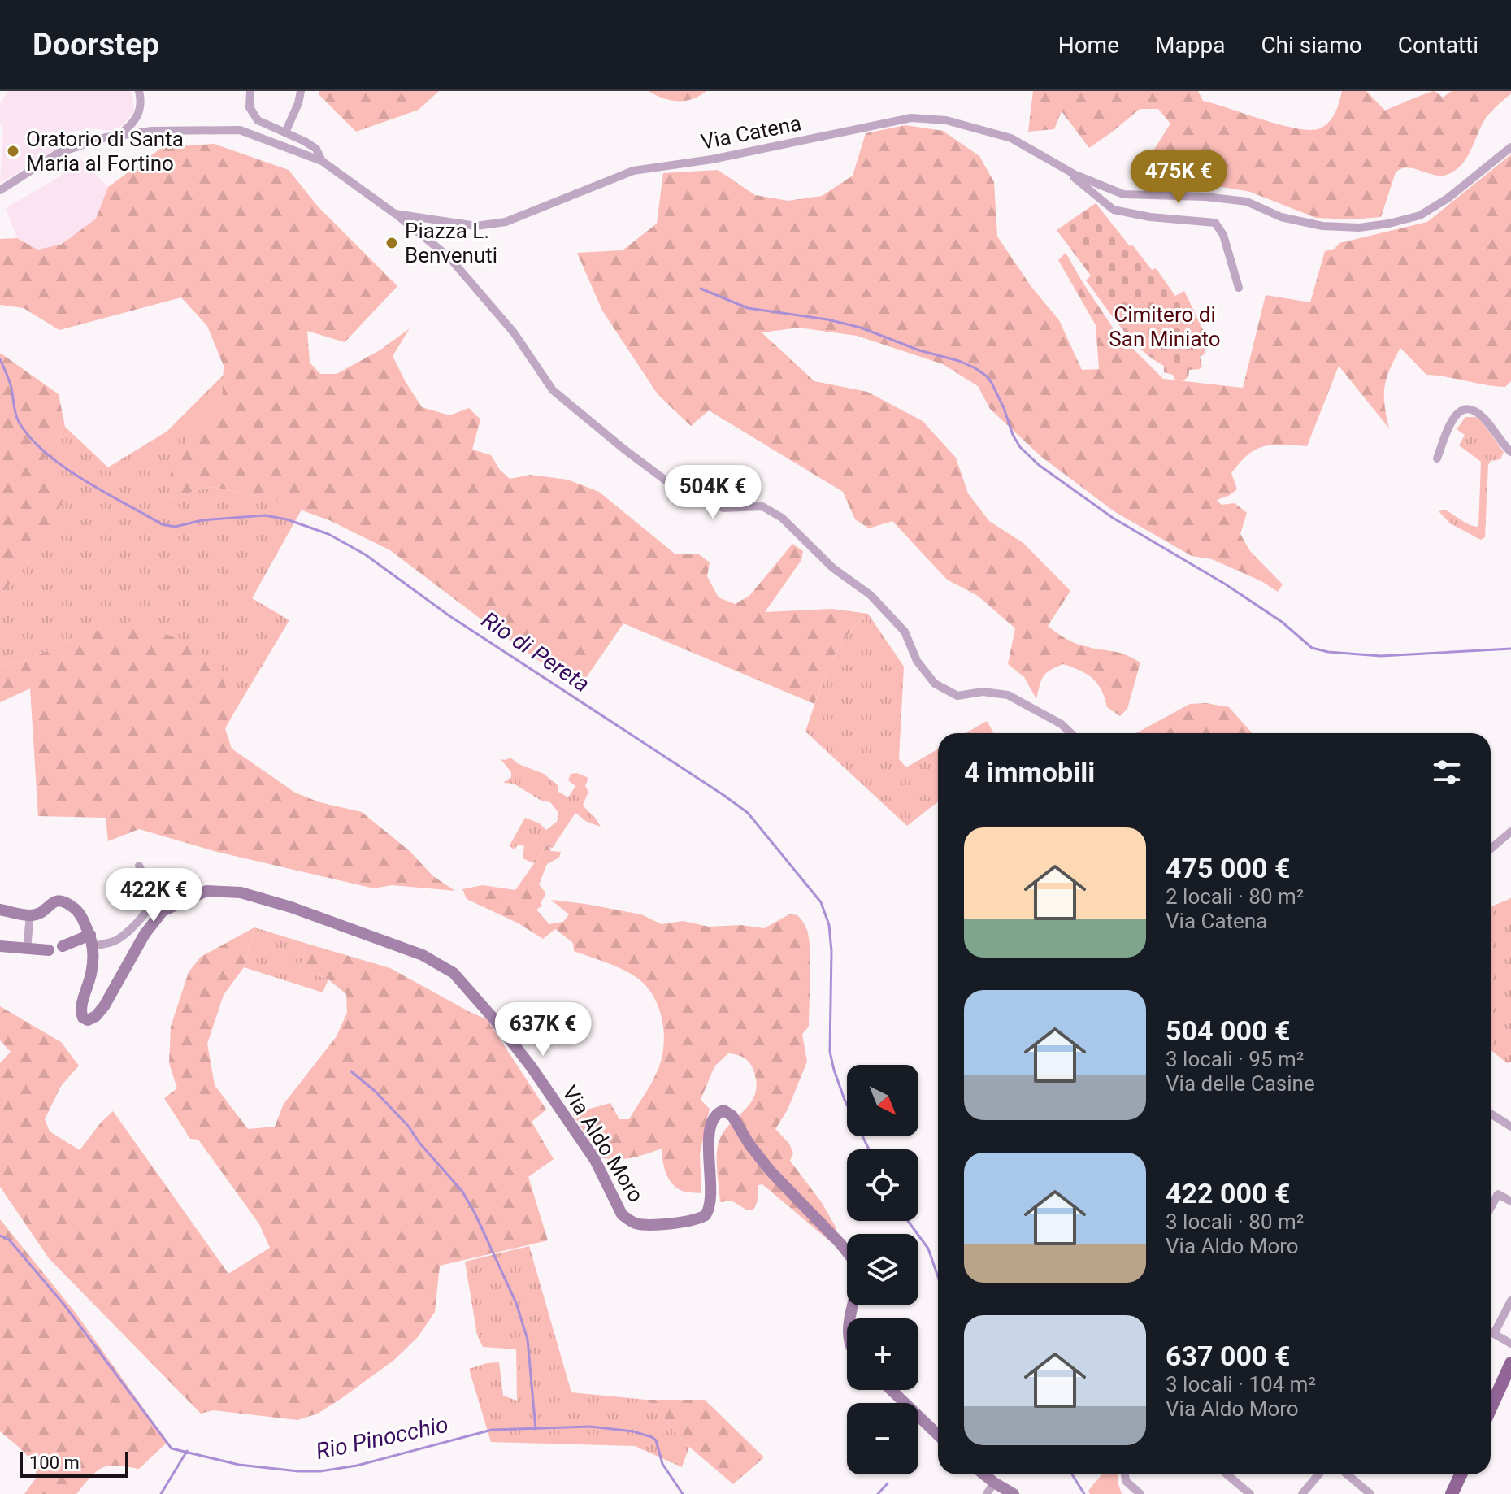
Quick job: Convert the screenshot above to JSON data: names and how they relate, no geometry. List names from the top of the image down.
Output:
{
  "streets": {
    "main road": ["Via Aldo Moro"],
    "street": ["Via Catena"]
  },
  "water": ["Rio di Pereta", "Rio Pinocchio"],
  "parks": ["Cimitero di San Miniato"],
  "places": ["Oratorio di Santa Maria al Fortino", "Piazza L. Benvenuti"],
  "scale_bar": "100 m",
  "north": "bottom right",
  "page": {
    "header": "Doorstep",
    "nav": [
      "Home",
      "Mappa",
      "Chi siamo",
      "Contatti"
    ],
    "price": [
      "475K €",
      "504K €",
      "422K €",
      "637K €"
    ],
    "heading": "4 immobili",
    "list": [
      {
        "name": "475 000 €",
        "note": "2 locali · 80 m² · Via Catena"
      },
      {
        "name": "504 000 €",
        "note": "3 locali · 95 m² · Via delle Casine"
      },
      {
        "name": "422 000 €",
        "note": "3 locali · 80 m² · Via Aldo Moro"
      },
      {
        "name": "637 000 €",
        "note": "3 locali · 104 m² · Via Aldo Moro"
      }
    ],
    "map_buttons": ["+", "−"],
    "scale": "100 m"
  }
}
